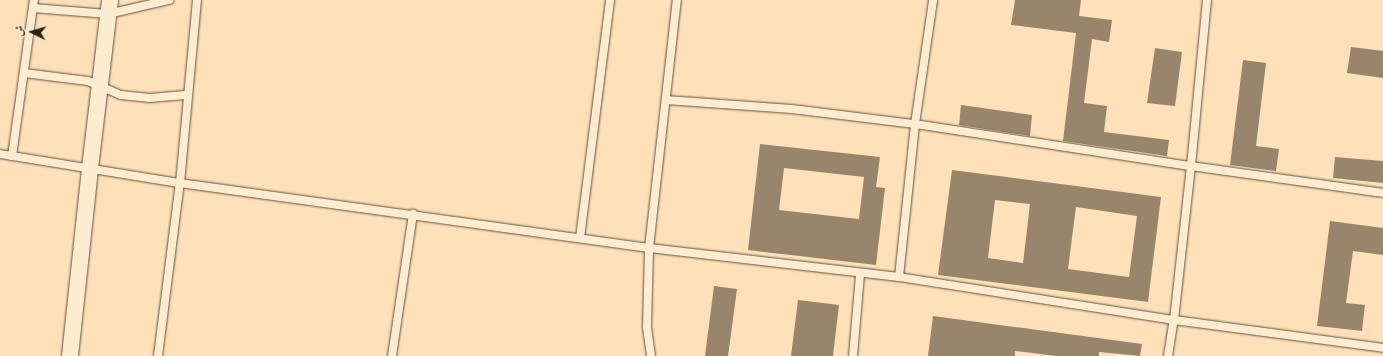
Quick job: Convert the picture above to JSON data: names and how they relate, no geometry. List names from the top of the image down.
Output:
{
  "north": "left"
}
